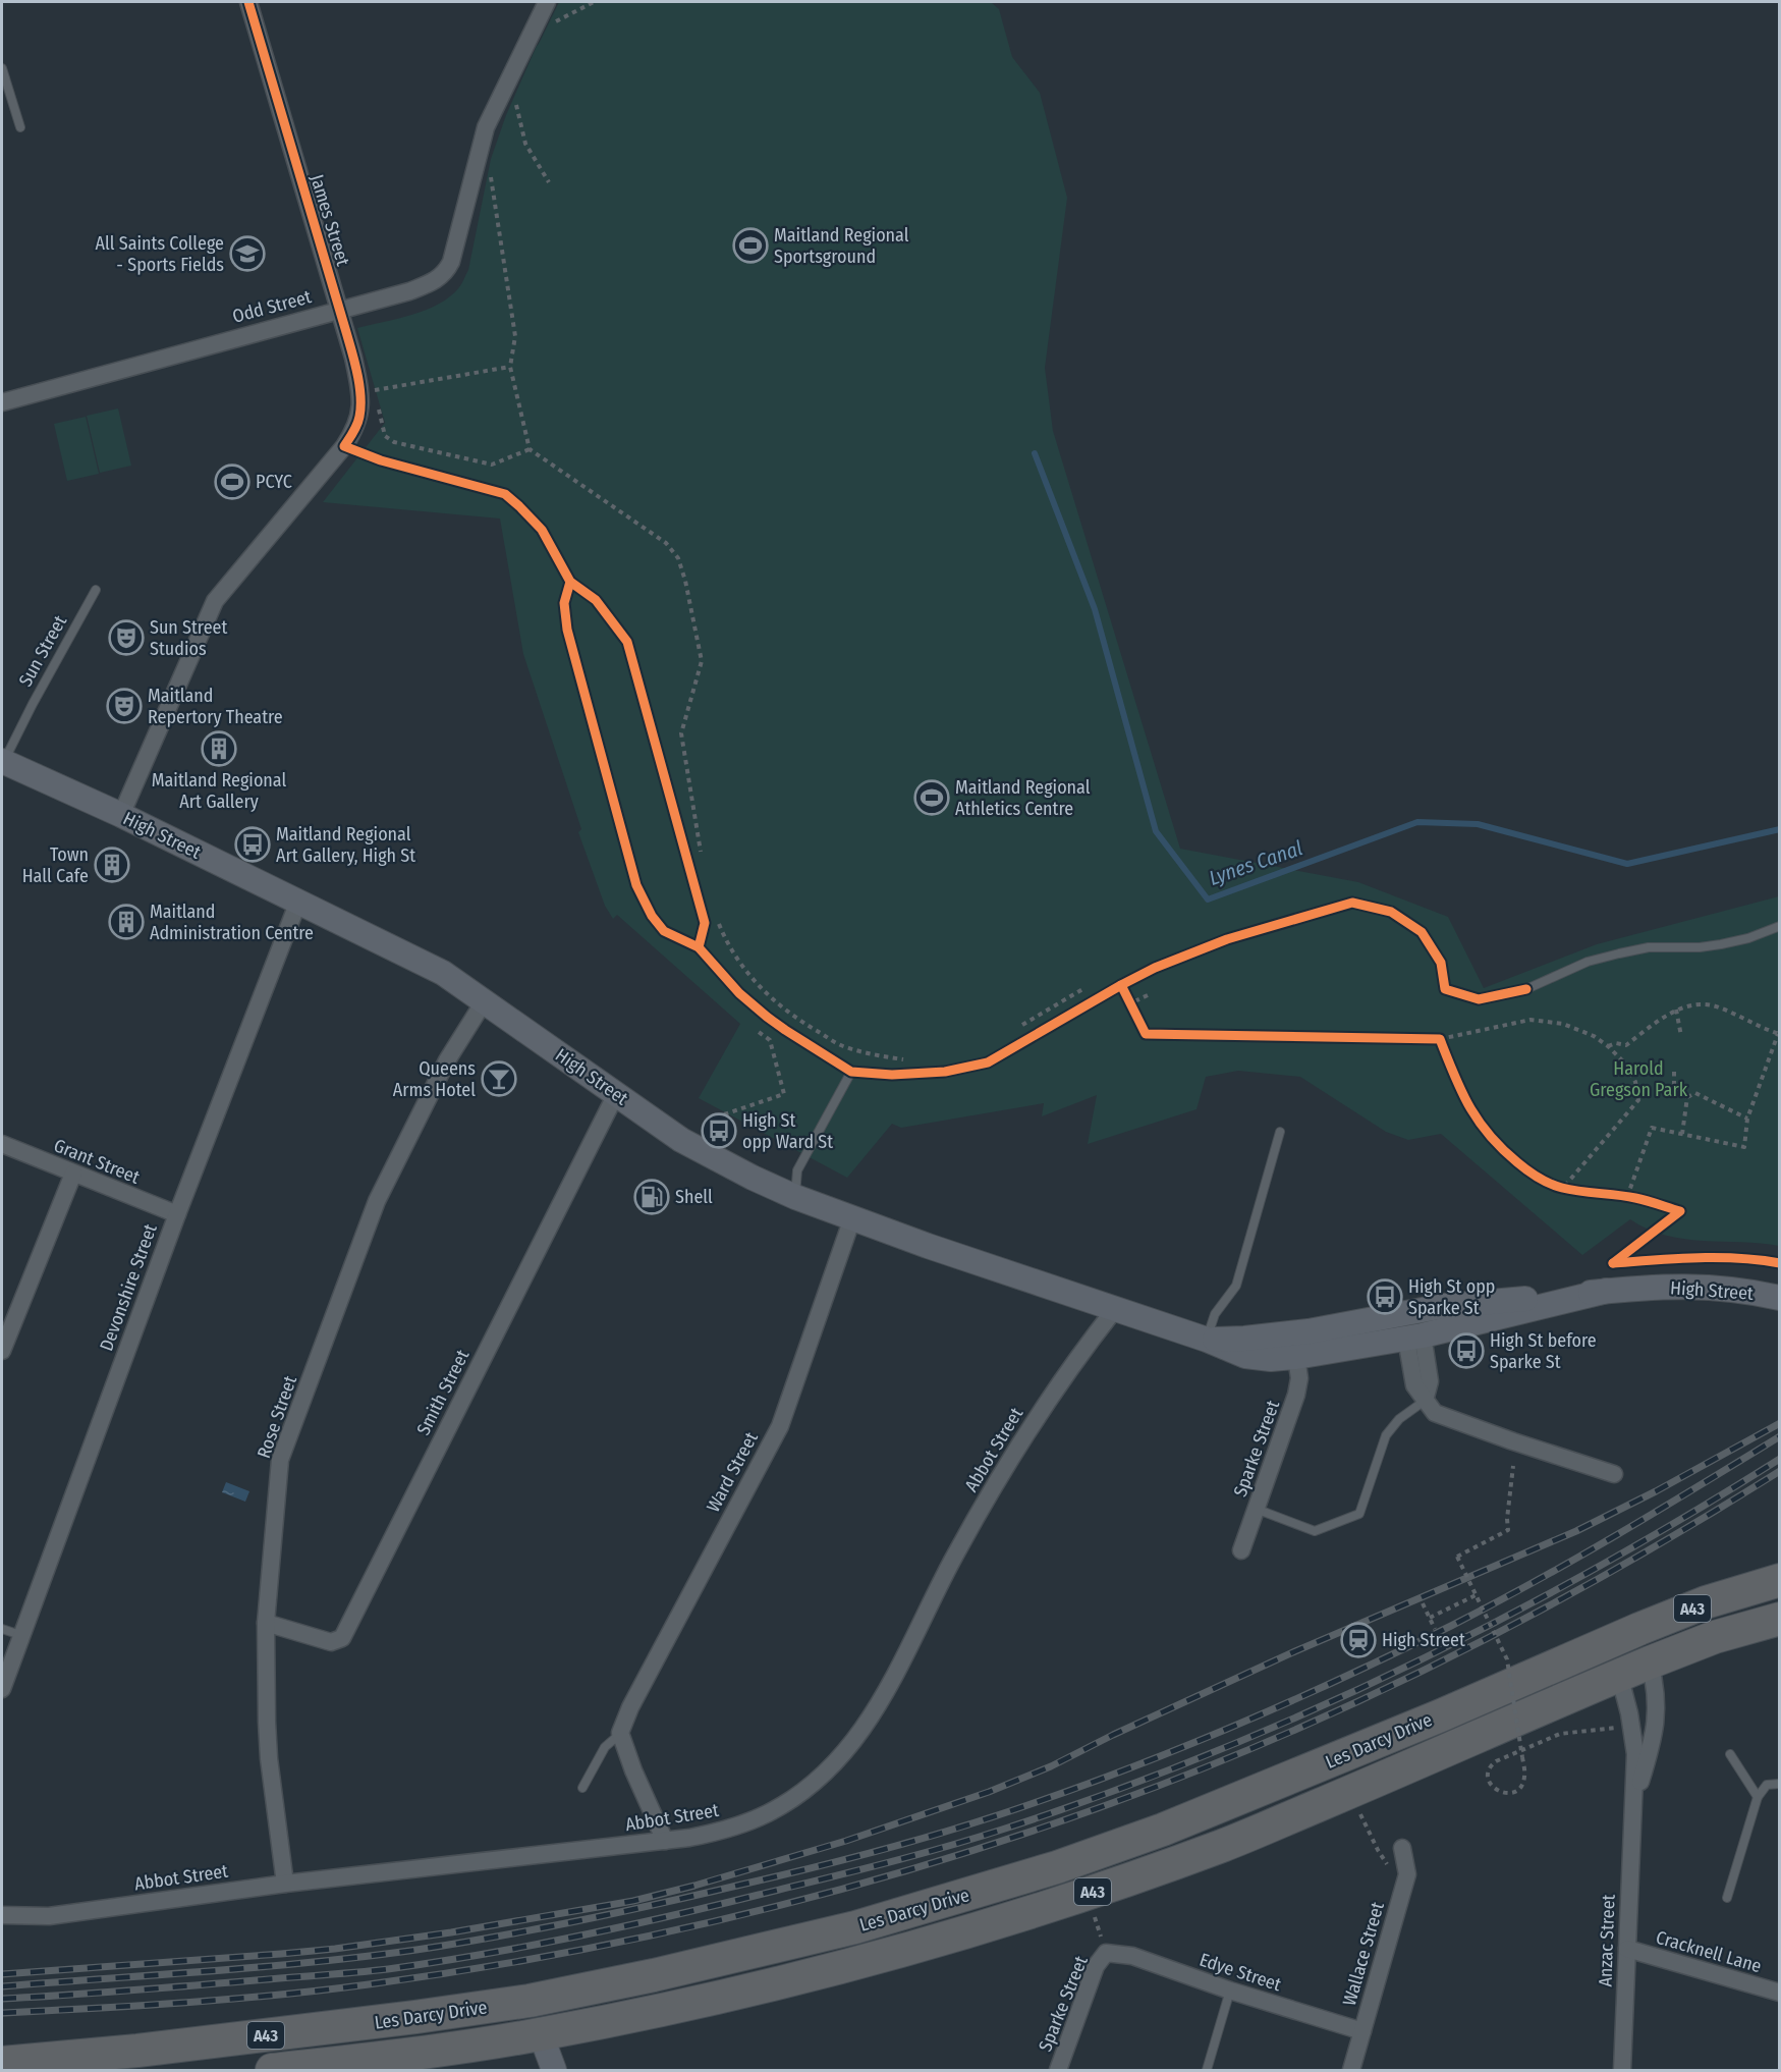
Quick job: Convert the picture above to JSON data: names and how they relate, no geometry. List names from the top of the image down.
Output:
{
  "streets": {
    "highway": ["A43", "Les Darcy Drive"],
    "main road": ["High Street"],
    "street": [
      "James Street",
      "Odd Street",
      "Grant Street",
      "Devonshire Street",
      "Smith Street",
      "Rose Street",
      "Sparke Street",
      "Abbot Street",
      "Ward Street",
      "Anzac Street",
      "Cracknell Lane",
      "Wallace Street",
      "Edye Street"
    ],
    "lane": ["Sun Street"]
  },
  "crossings": [
    ["James Street", "Odd Street"],
    ["James Street", "High Street"],
    ["Sun Street", "High Street"],
    ["High Street", "Devonshire Street"],
    ["High Street", "Smith Street"],
    ["High Street", "Rose Street"],
    ["High Street", "Sparke Street"],
    ["High Street", "Abbot Street"],
    ["High Street", "Ward Street"],
    ["Grant Street", "Devonshire Street"],
    ["Smith Street", "Rose Street"],
    ["Rose Street", "Abbot Street"],
    ["Sparke Street", "Edye Street"],
    ["Les Darcy Drive", "Anzac Street"],
    ["Anzac Street", "Cracknell Lane"],
    ["Wallace Street", "Edye Street"]
  ],
  "water": ["Lynes Canal"],
  "parks": ["Harold Gregson Park"],
  "places": {
    "sports": ["Maitland Regional Sportsground", "PCYC", "Maitland Regional Athletics Centre"],
    "school or university": ["All Saints College - Sports Fields"],
    "theatre": ["Sun Street Studios", "Maitland Repertory Theatre"],
    "building": ["Maitland Regional Art Gallery", "Town Hall Cafe", "Maitland Administration Centre"],
    "bus stop": [
      "Maitland Regional Art Gallery, High St",
      "High St opp Ward St",
      "High St opp Sparke St",
      "High St before Sparke St"
    ],
    "bar": ["Queens Arms Hotel"],
    "fuel station": ["Shell"],
    "station": ["High Street"]
  }
}
